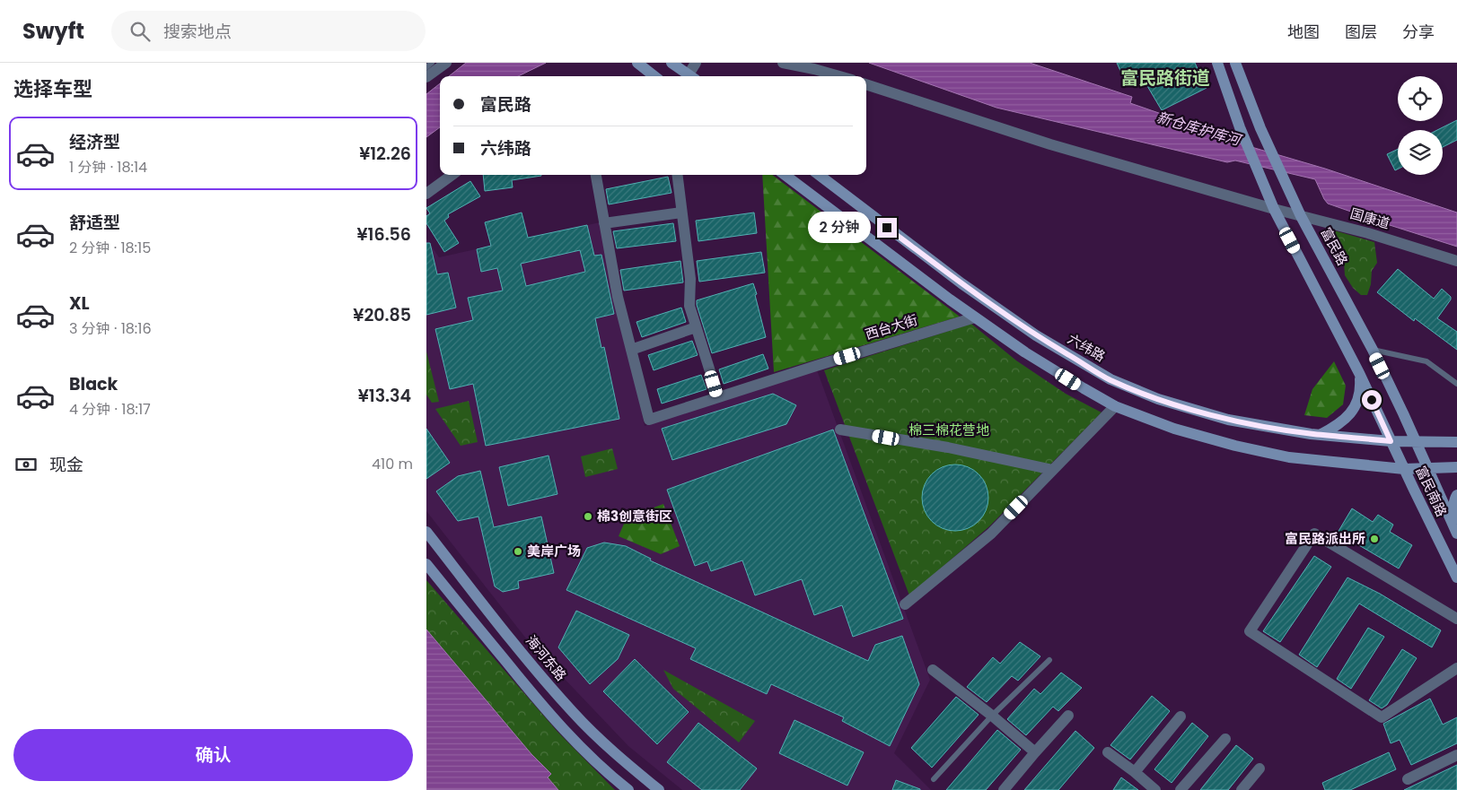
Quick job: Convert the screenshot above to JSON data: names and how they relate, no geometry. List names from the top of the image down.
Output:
{
  "streets": {
    "main road": [
      "富民路",
      "六纬路",
      "富民南路",
      "海河东路"
    ],
    "street": ["国康道", "西台大街"]
  },
  "crossings": [
    ["国康道", "富民路"],
    ["富民路", "六纬路"],
    ["六纬路", "富民南路"]
  ],
  "districts": ["富民路街道"],
  "water": ["新仓库护库河"],
  "parks": ["棉三棉花营地"],
  "places": ["棉3创意街区", "富民路派出所", "美岸广场"],
  "page": {
    "header": "Swyft",
    "search": "搜索地点",
    "nav": ["地图", "图层", "分享"],
    "heading": "选择车型",
    "banner": ["富民路", "六纬路"],
    "list": [
      {
        "name": "经济型",
        "note": "1 分钟 · 18:14",
        "value": "¥12.26"
      },
      {
        "name": "舒适型",
        "note": "2 分钟 · 18:15",
        "value": "¥16.56"
      },
      {
        "name": "XL",
        "note": "3 分钟 · 18:16",
        "value": "¥20.85"
      },
      {
        "name": "Black",
        "note": "4 分钟 · 18:17",
        "value": "¥13.34"
      }
    ],
    "bubble": "2 分钟",
    "pay": ["现金", "410 m"],
    "buttons": "确认"
  }
}
